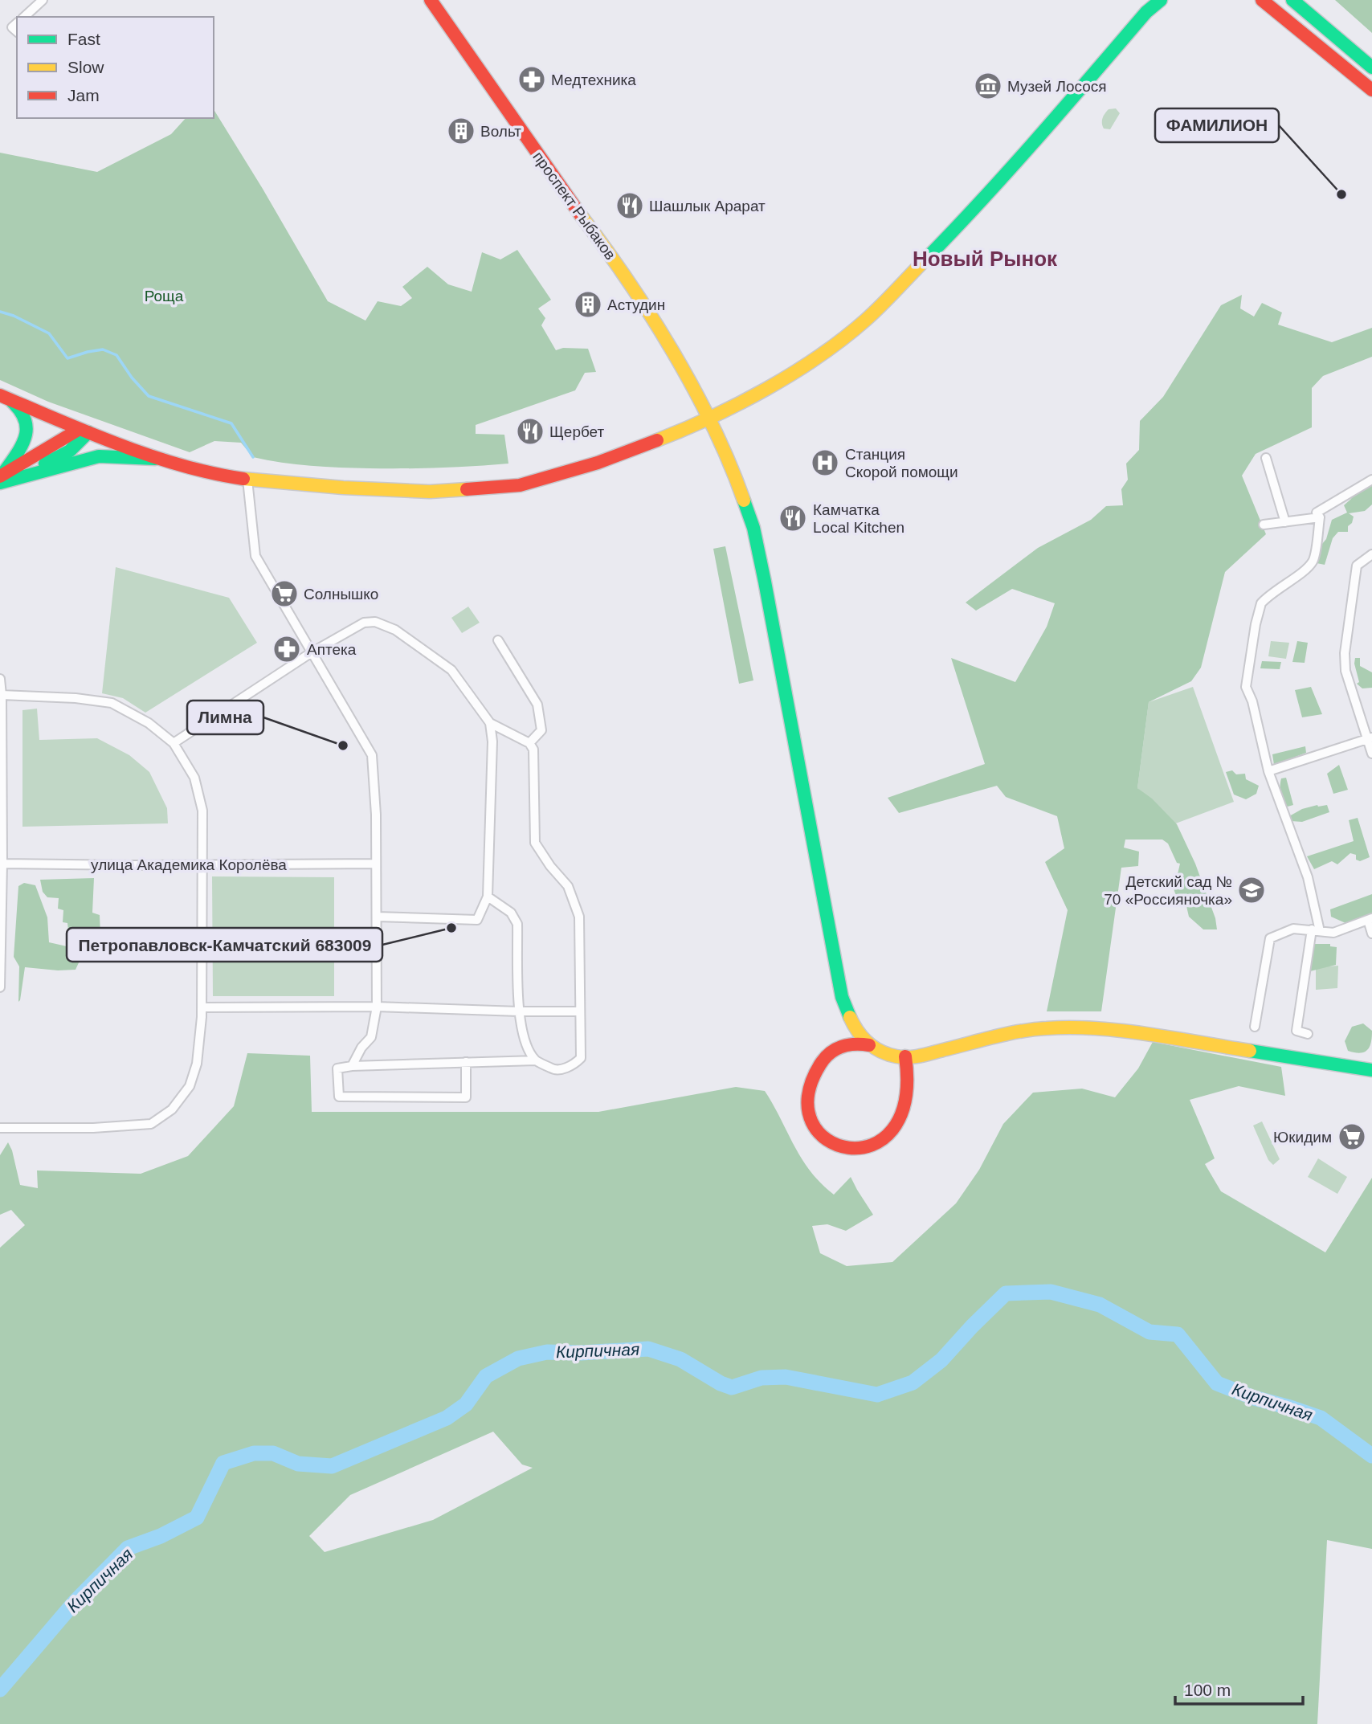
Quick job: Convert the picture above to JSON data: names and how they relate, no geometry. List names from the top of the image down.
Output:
{
  "streets": {
    "main road": ["проспект Рыбаков"],
    "street": ["улица Академика Королёва"]
  },
  "districts": ["Новый Рынок"],
  "water": ["Кирпичная"],
  "parks": ["Роща"],
  "places": {
    "pharmacy": ["Медтехника", "Аптека"],
    "museum": ["Музей Лосося"],
    "building": ["Вольт", "Астудин"],
    "other": ["ФАМИЛИОН", "Лимна", "Петропавловск-Камчатский 683009"],
    "restaurant": ["Шашлык Арарат", "Щербет", "Камчатка Local Kitchen"],
    "hospital": ["Станция Скорой помощи"],
    "supermarket": ["Солнышко", "Юкидим"],
    "school or university": ["Детский сад № 70 «Россияночка»"]
  },
  "legend": ["Fast", "Slow", "Jam"],
  "scale_bar": "100 m"
}
